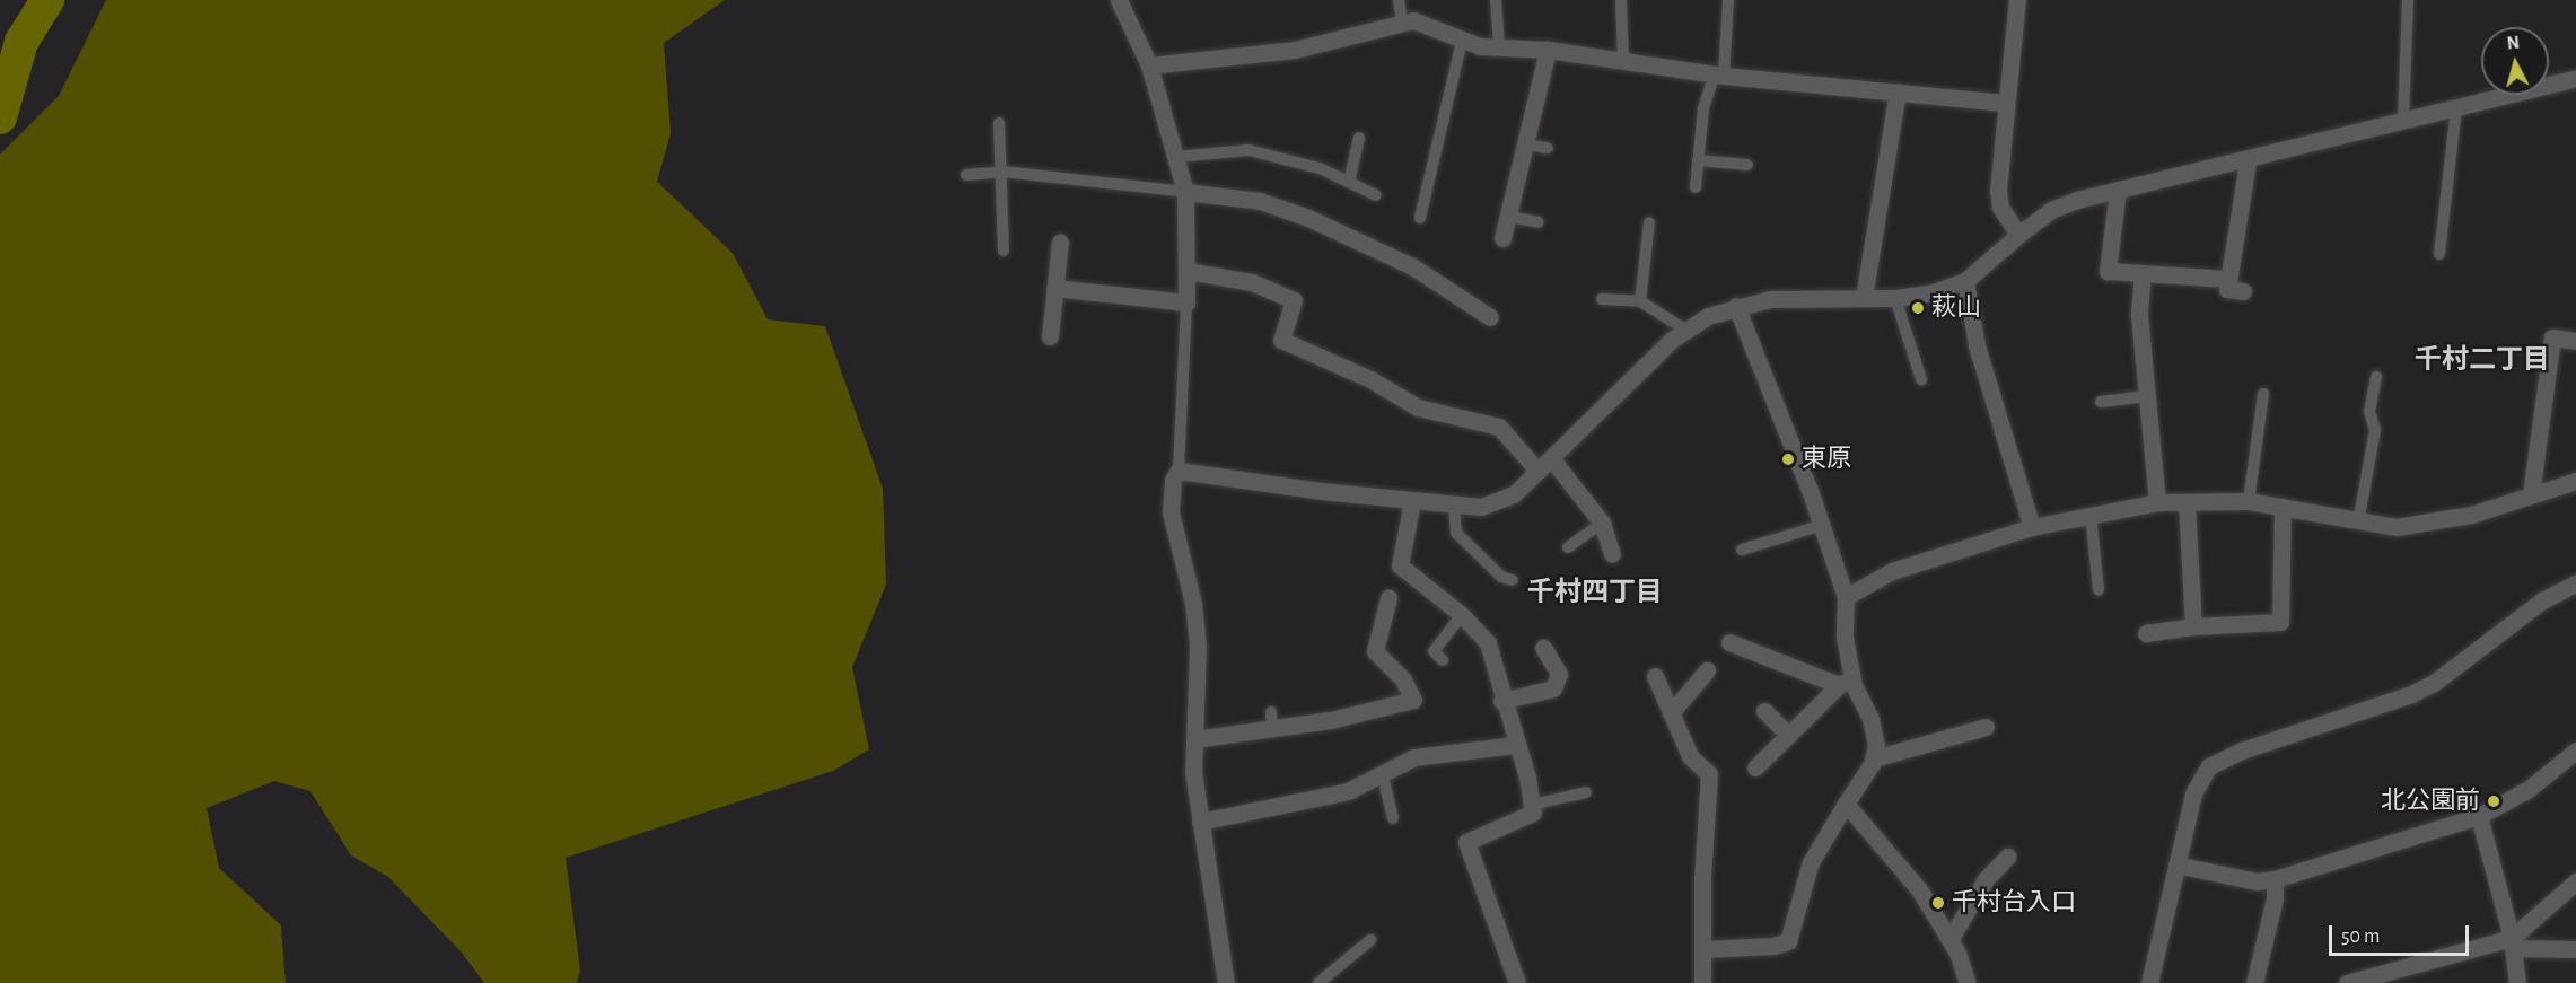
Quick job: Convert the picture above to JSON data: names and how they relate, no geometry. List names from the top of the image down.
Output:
{
  "districts": ["千村二丁目", "千村四丁目"],
  "places": [
    "萩山",
    "東原",
    "北公園前",
    "千村台入口"
  ],
  "scale_bar": "50 m",
  "north": "top"
}
